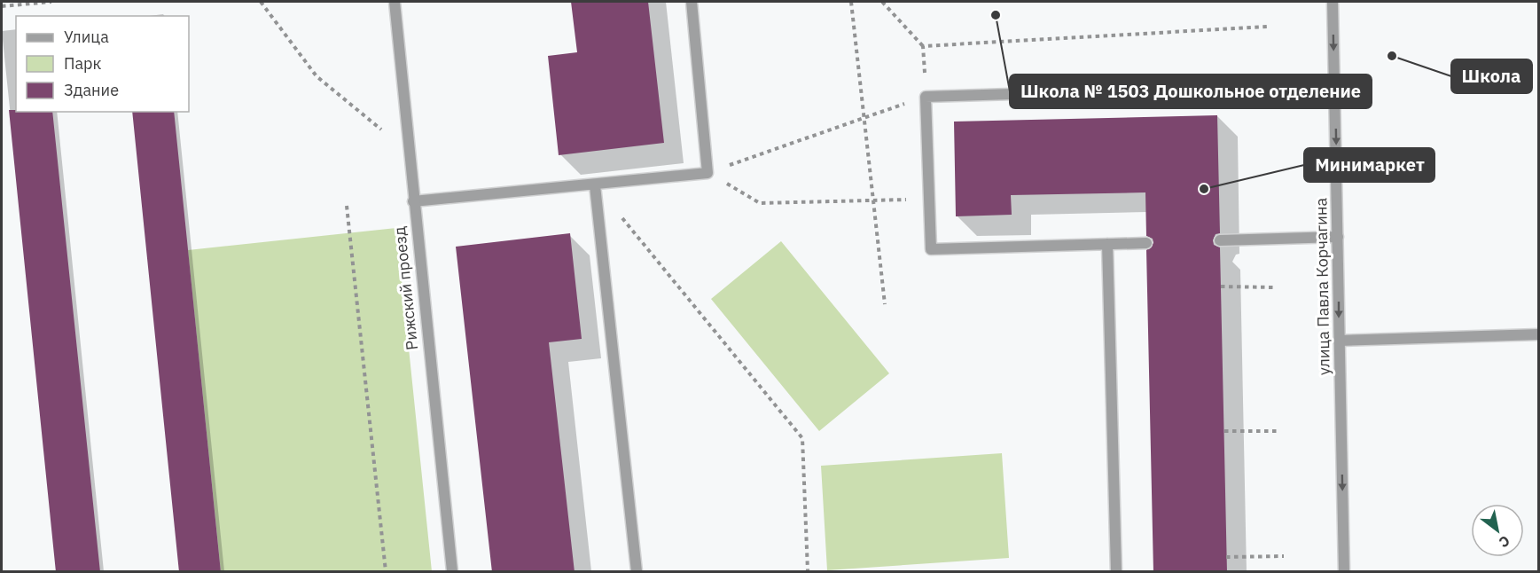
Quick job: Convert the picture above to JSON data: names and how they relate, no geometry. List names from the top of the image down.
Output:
{
  "streets": {
    "street": ["улица Павла Корчагина", "Рижский проезд"]
  },
  "one_way": ["улица Павла Корчагина"],
  "places": ["Школа № 1503 Дошкольное отделение", "Школа", "Минимаркет"],
  "legend": ["Улица", "Парк", "Здание"],
  "north": "bottom right"
}
